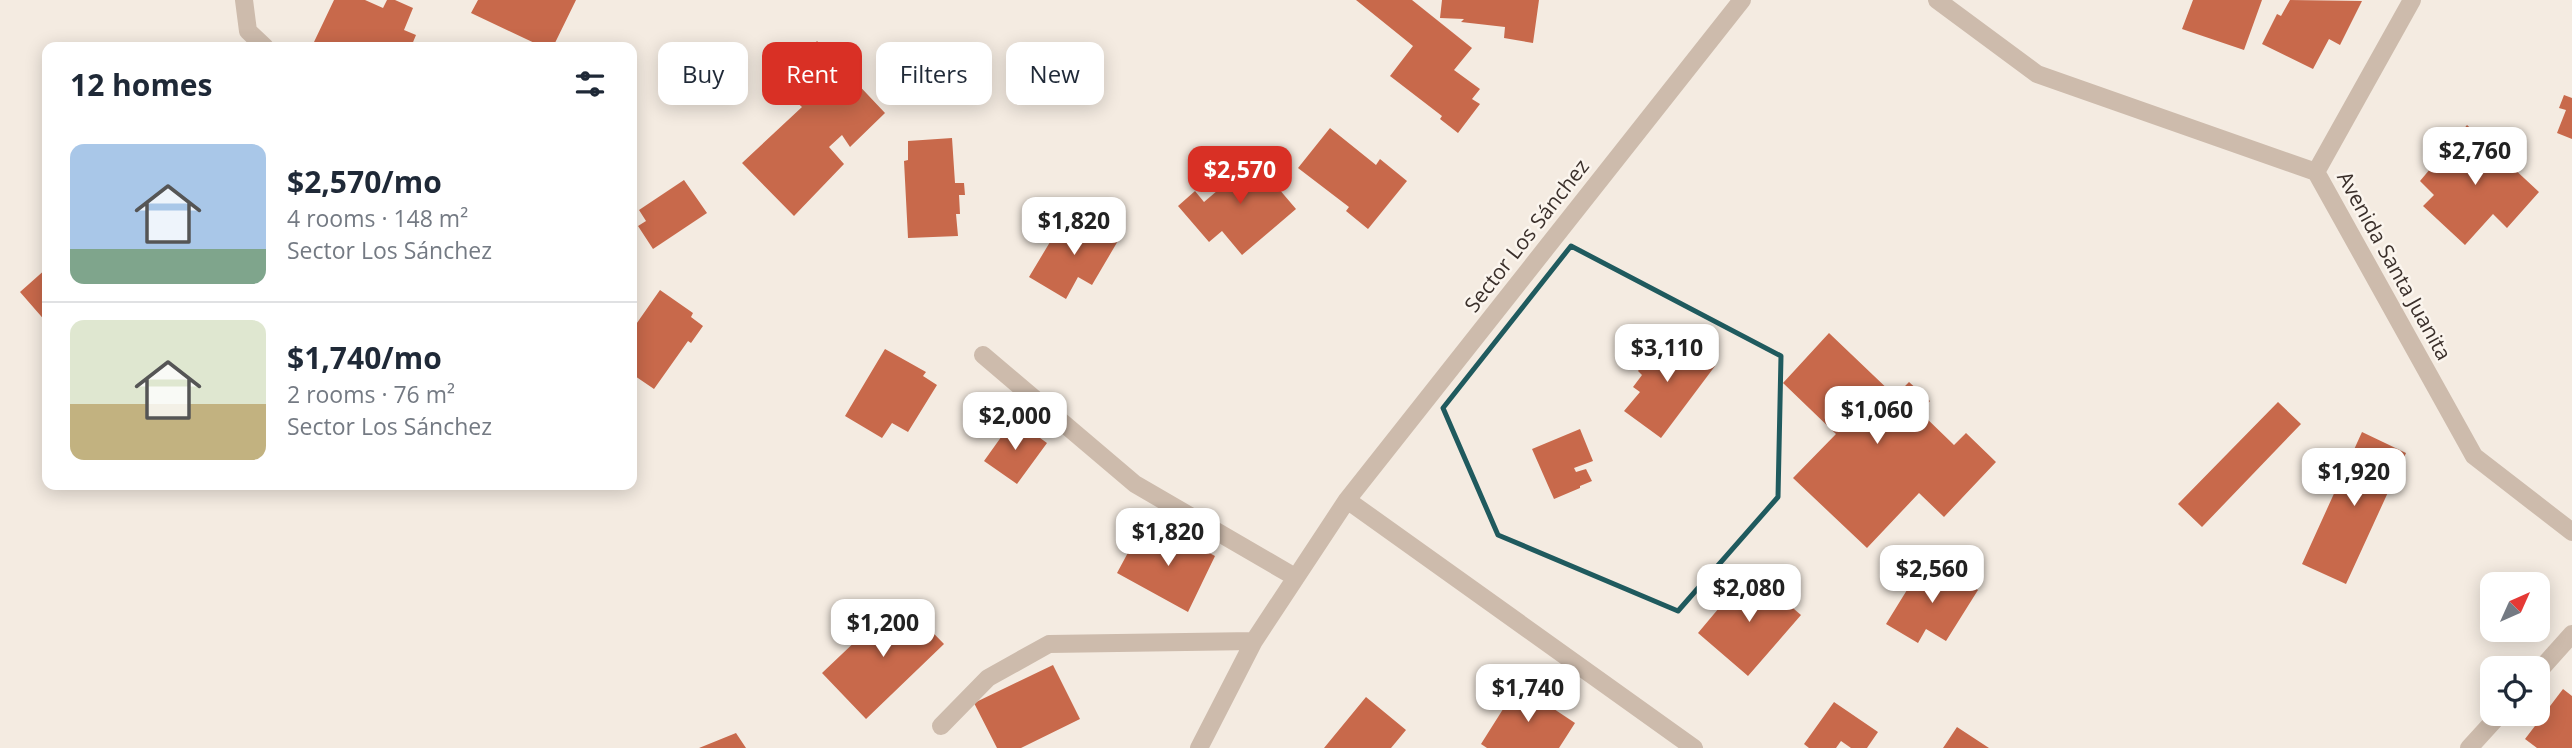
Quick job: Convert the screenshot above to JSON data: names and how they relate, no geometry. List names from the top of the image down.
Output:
{
  "streets": {
    "street": ["Sector Los Sánchez", "Avenida Santa Juanita"]
  },
  "north": "top right",
  "page": {
    "chip": [
      "Buy",
      "Rent",
      "Filters",
      "New"
    ],
    "heading": "12 homes",
    "list": [
      {
        "name": "$2,570/mo",
        "note": "4 rooms · 148 m² · Sector Los Sánchez"
      },
      {
        "name": "$1,740/mo",
        "note": "2 rooms · 76 m² · Sector Los Sánchez"
      }
    ],
    "price": [
      "$2,760",
      "$2,570",
      "$1,820",
      "$3,110",
      "$1,060",
      "$2,000",
      "$1,920",
      "$1,820",
      "$2,560",
      "$2,080",
      "$1,200",
      "$1,740"
    ]
  }
}
